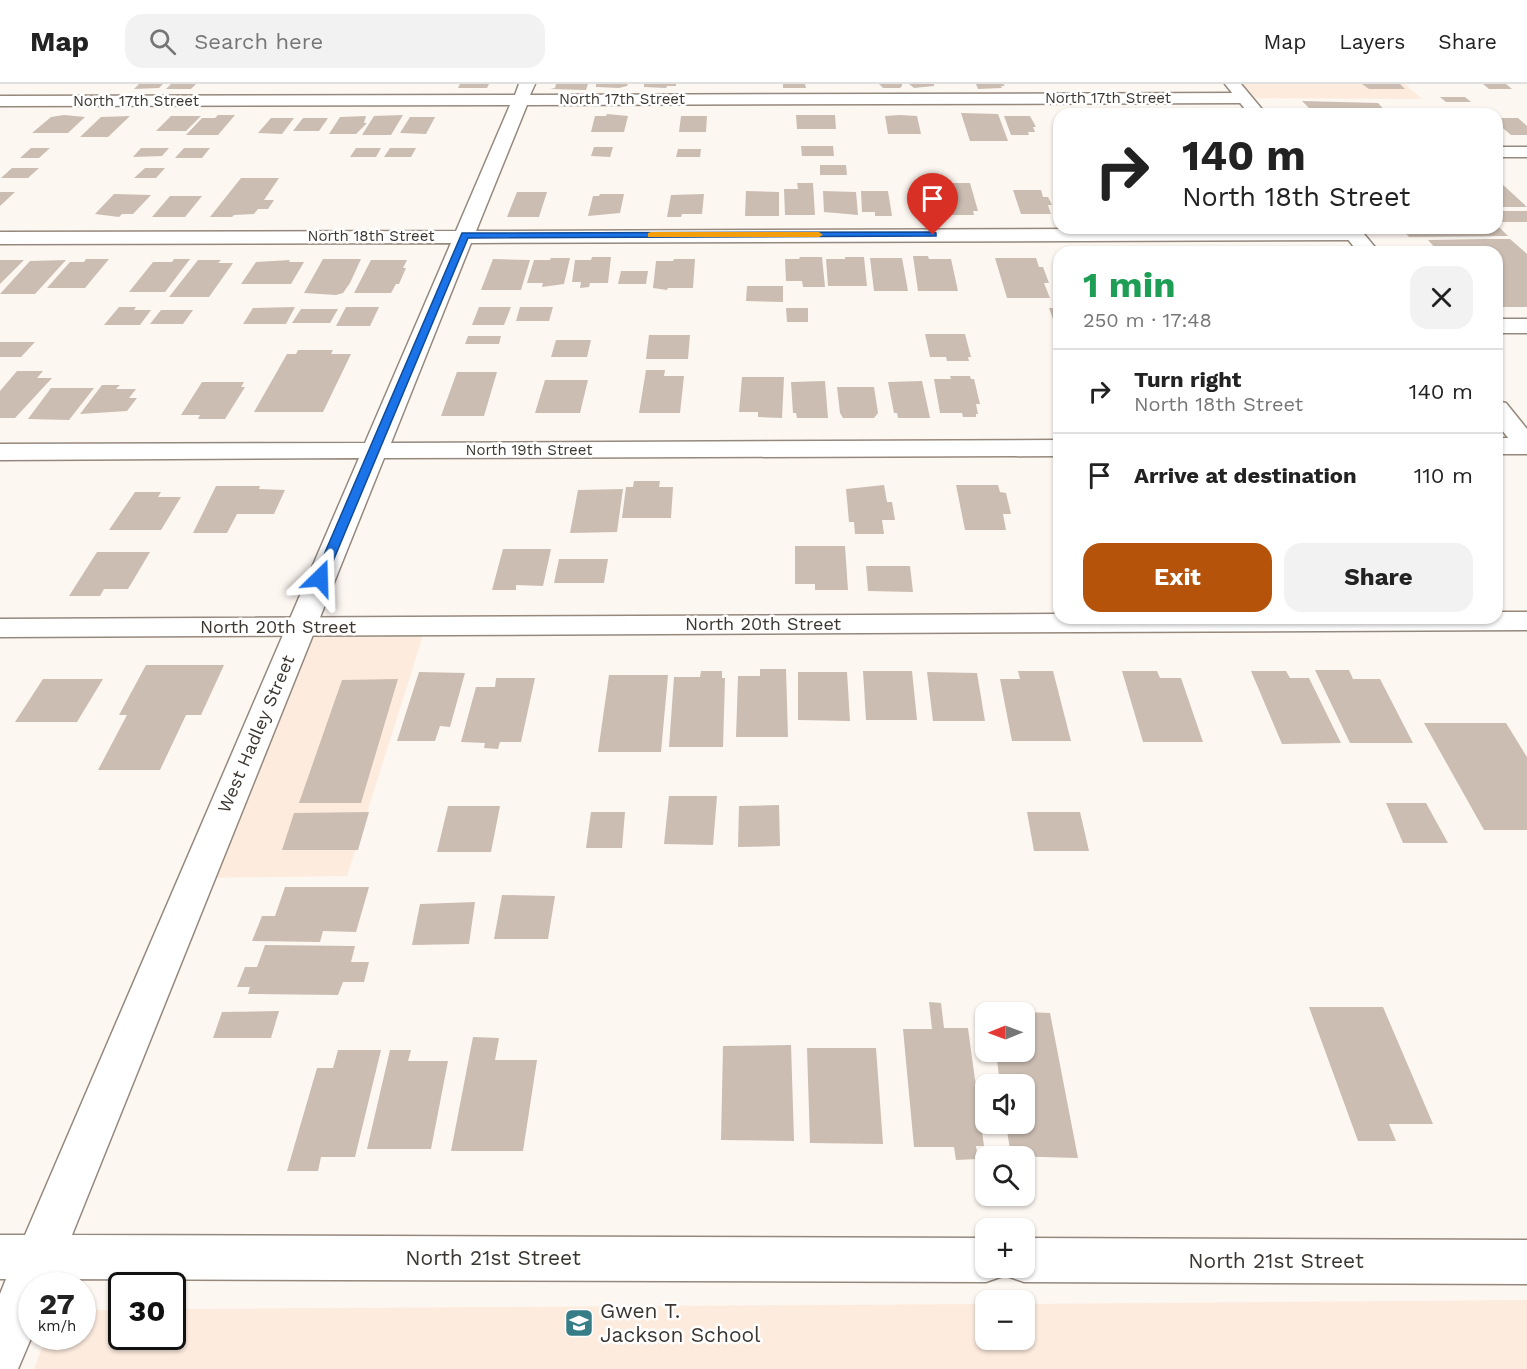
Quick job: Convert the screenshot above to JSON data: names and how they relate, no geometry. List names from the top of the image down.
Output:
{
  "streets": {
    "street": [
      "North 17th Street",
      "North 18th Street",
      "North 19th Street",
      "North 20th Street",
      "West Hadley Street",
      "North 21st Street"
    ]
  },
  "crossings": [
    ["North 17th Street", "West Hadley Street"],
    ["North 18th Street", "West Hadley Street"],
    ["North 19th Street", "West Hadley Street"],
    ["North 20th Street", "West Hadley Street"],
    ["West Hadley Street", "North 21st Street"]
  ],
  "places": {
    "school or university": ["Gwen T. Jackson School"]
  },
  "north": "left",
  "page": {
    "header": "Map",
    "search": "Search here",
    "nav": ["Map", "Layers", "Share"],
    "turn": ["140 m", "North 18th Street"],
    "heading": ["1 min", "250 m · 17:48"],
    "list": [
      {
        "name": "Turn right",
        "note": "North 18th Street",
        "value": "140 m"
      },
      {
        "name": "Arrive at destination",
        "value": "110 m"
      }
    ],
    "buttons": ["Exit", "Share"],
    "map_buttons": ["+", "−"],
    "speed": "27 km/h",
    "limit": "30"
  }
}
